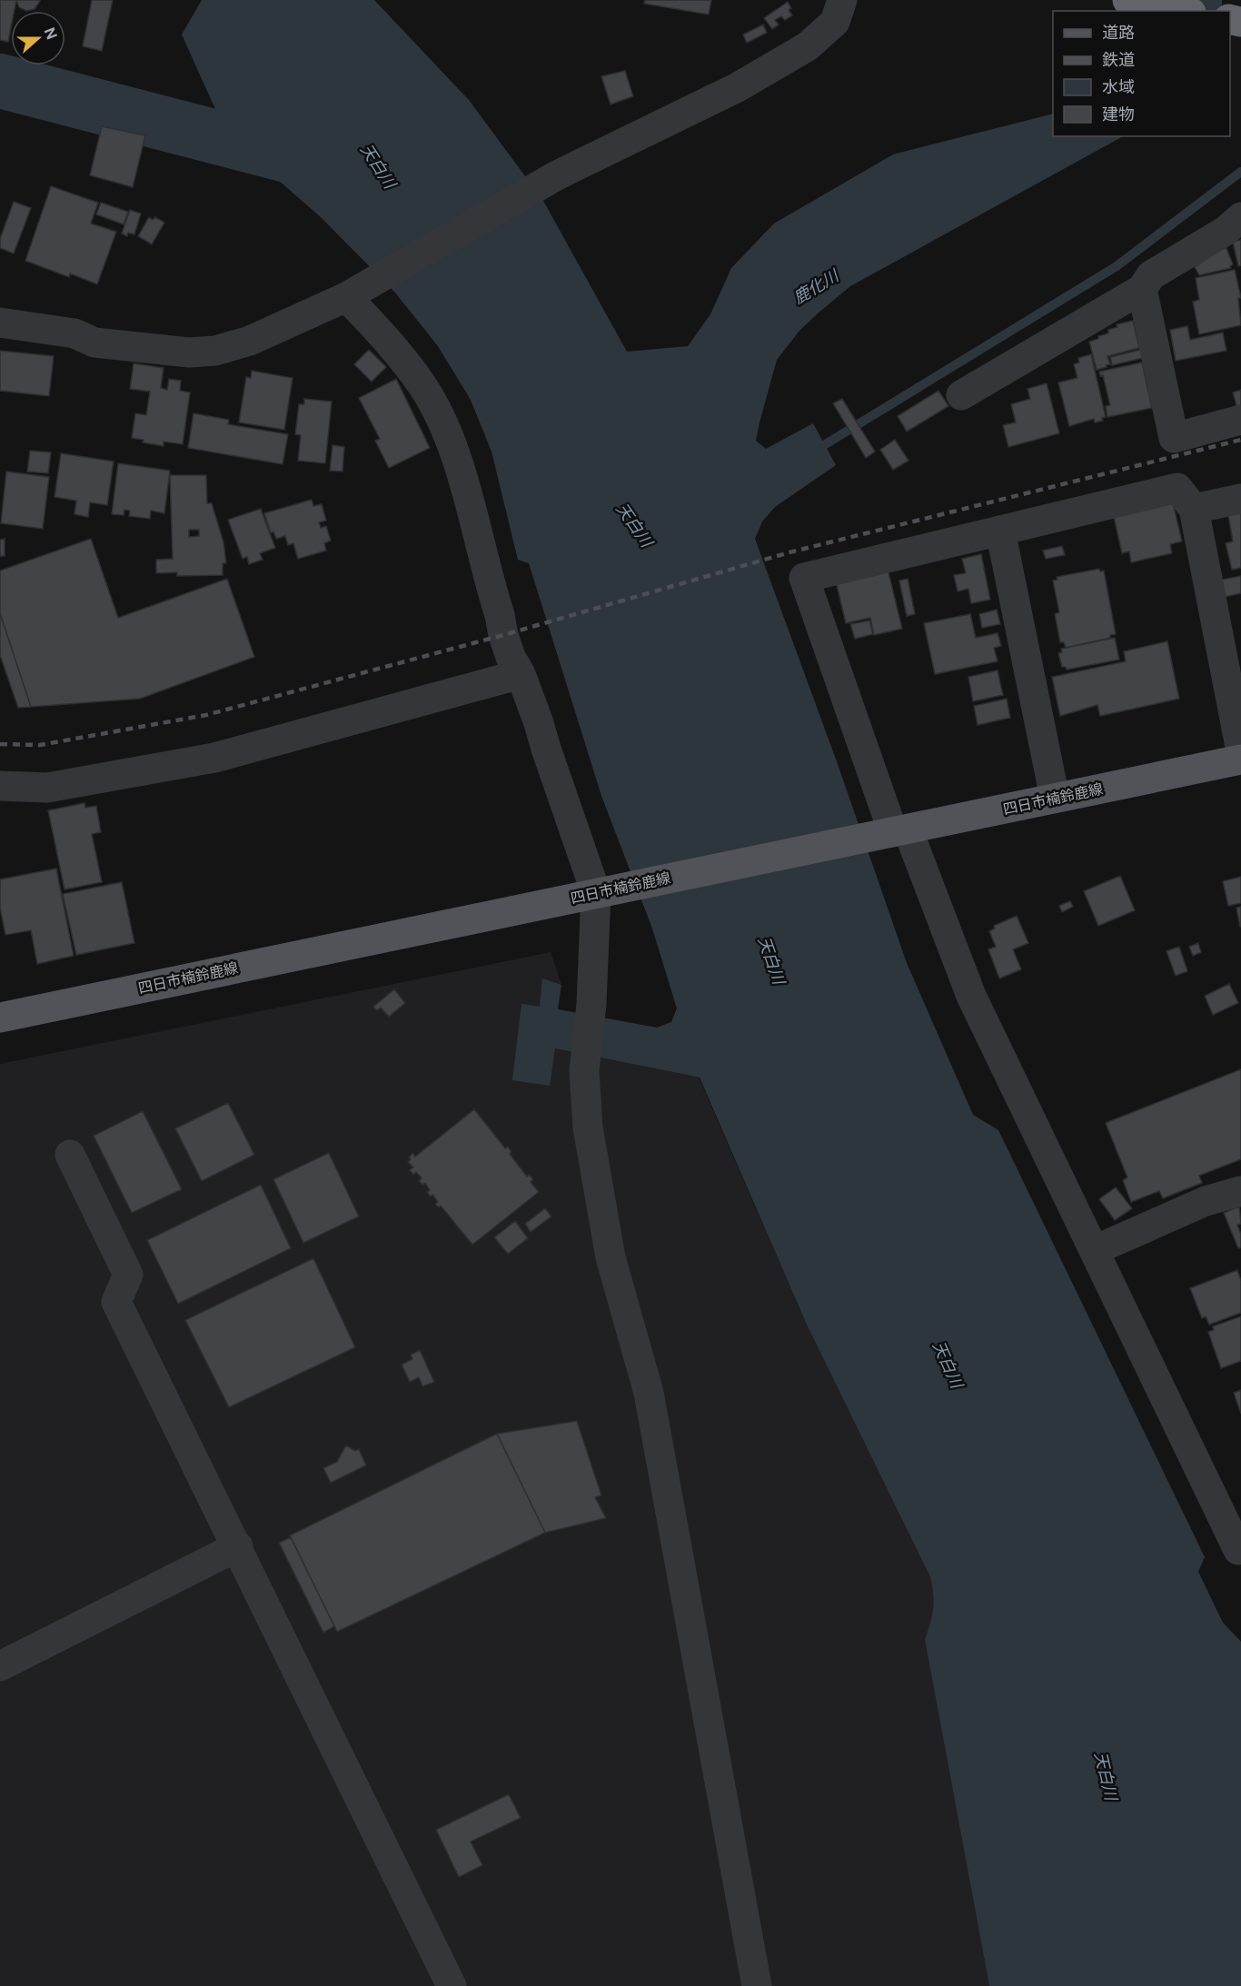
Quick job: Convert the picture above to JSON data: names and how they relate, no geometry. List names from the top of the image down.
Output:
{
  "streets": {
    "main road": ["四日市楠鈴鹿線"]
  },
  "water": ["天白川", "鹿化川"],
  "legend": [
    "道路",
    "鉄道",
    "水域",
    "建物"
  ],
  "north": "right"
}
